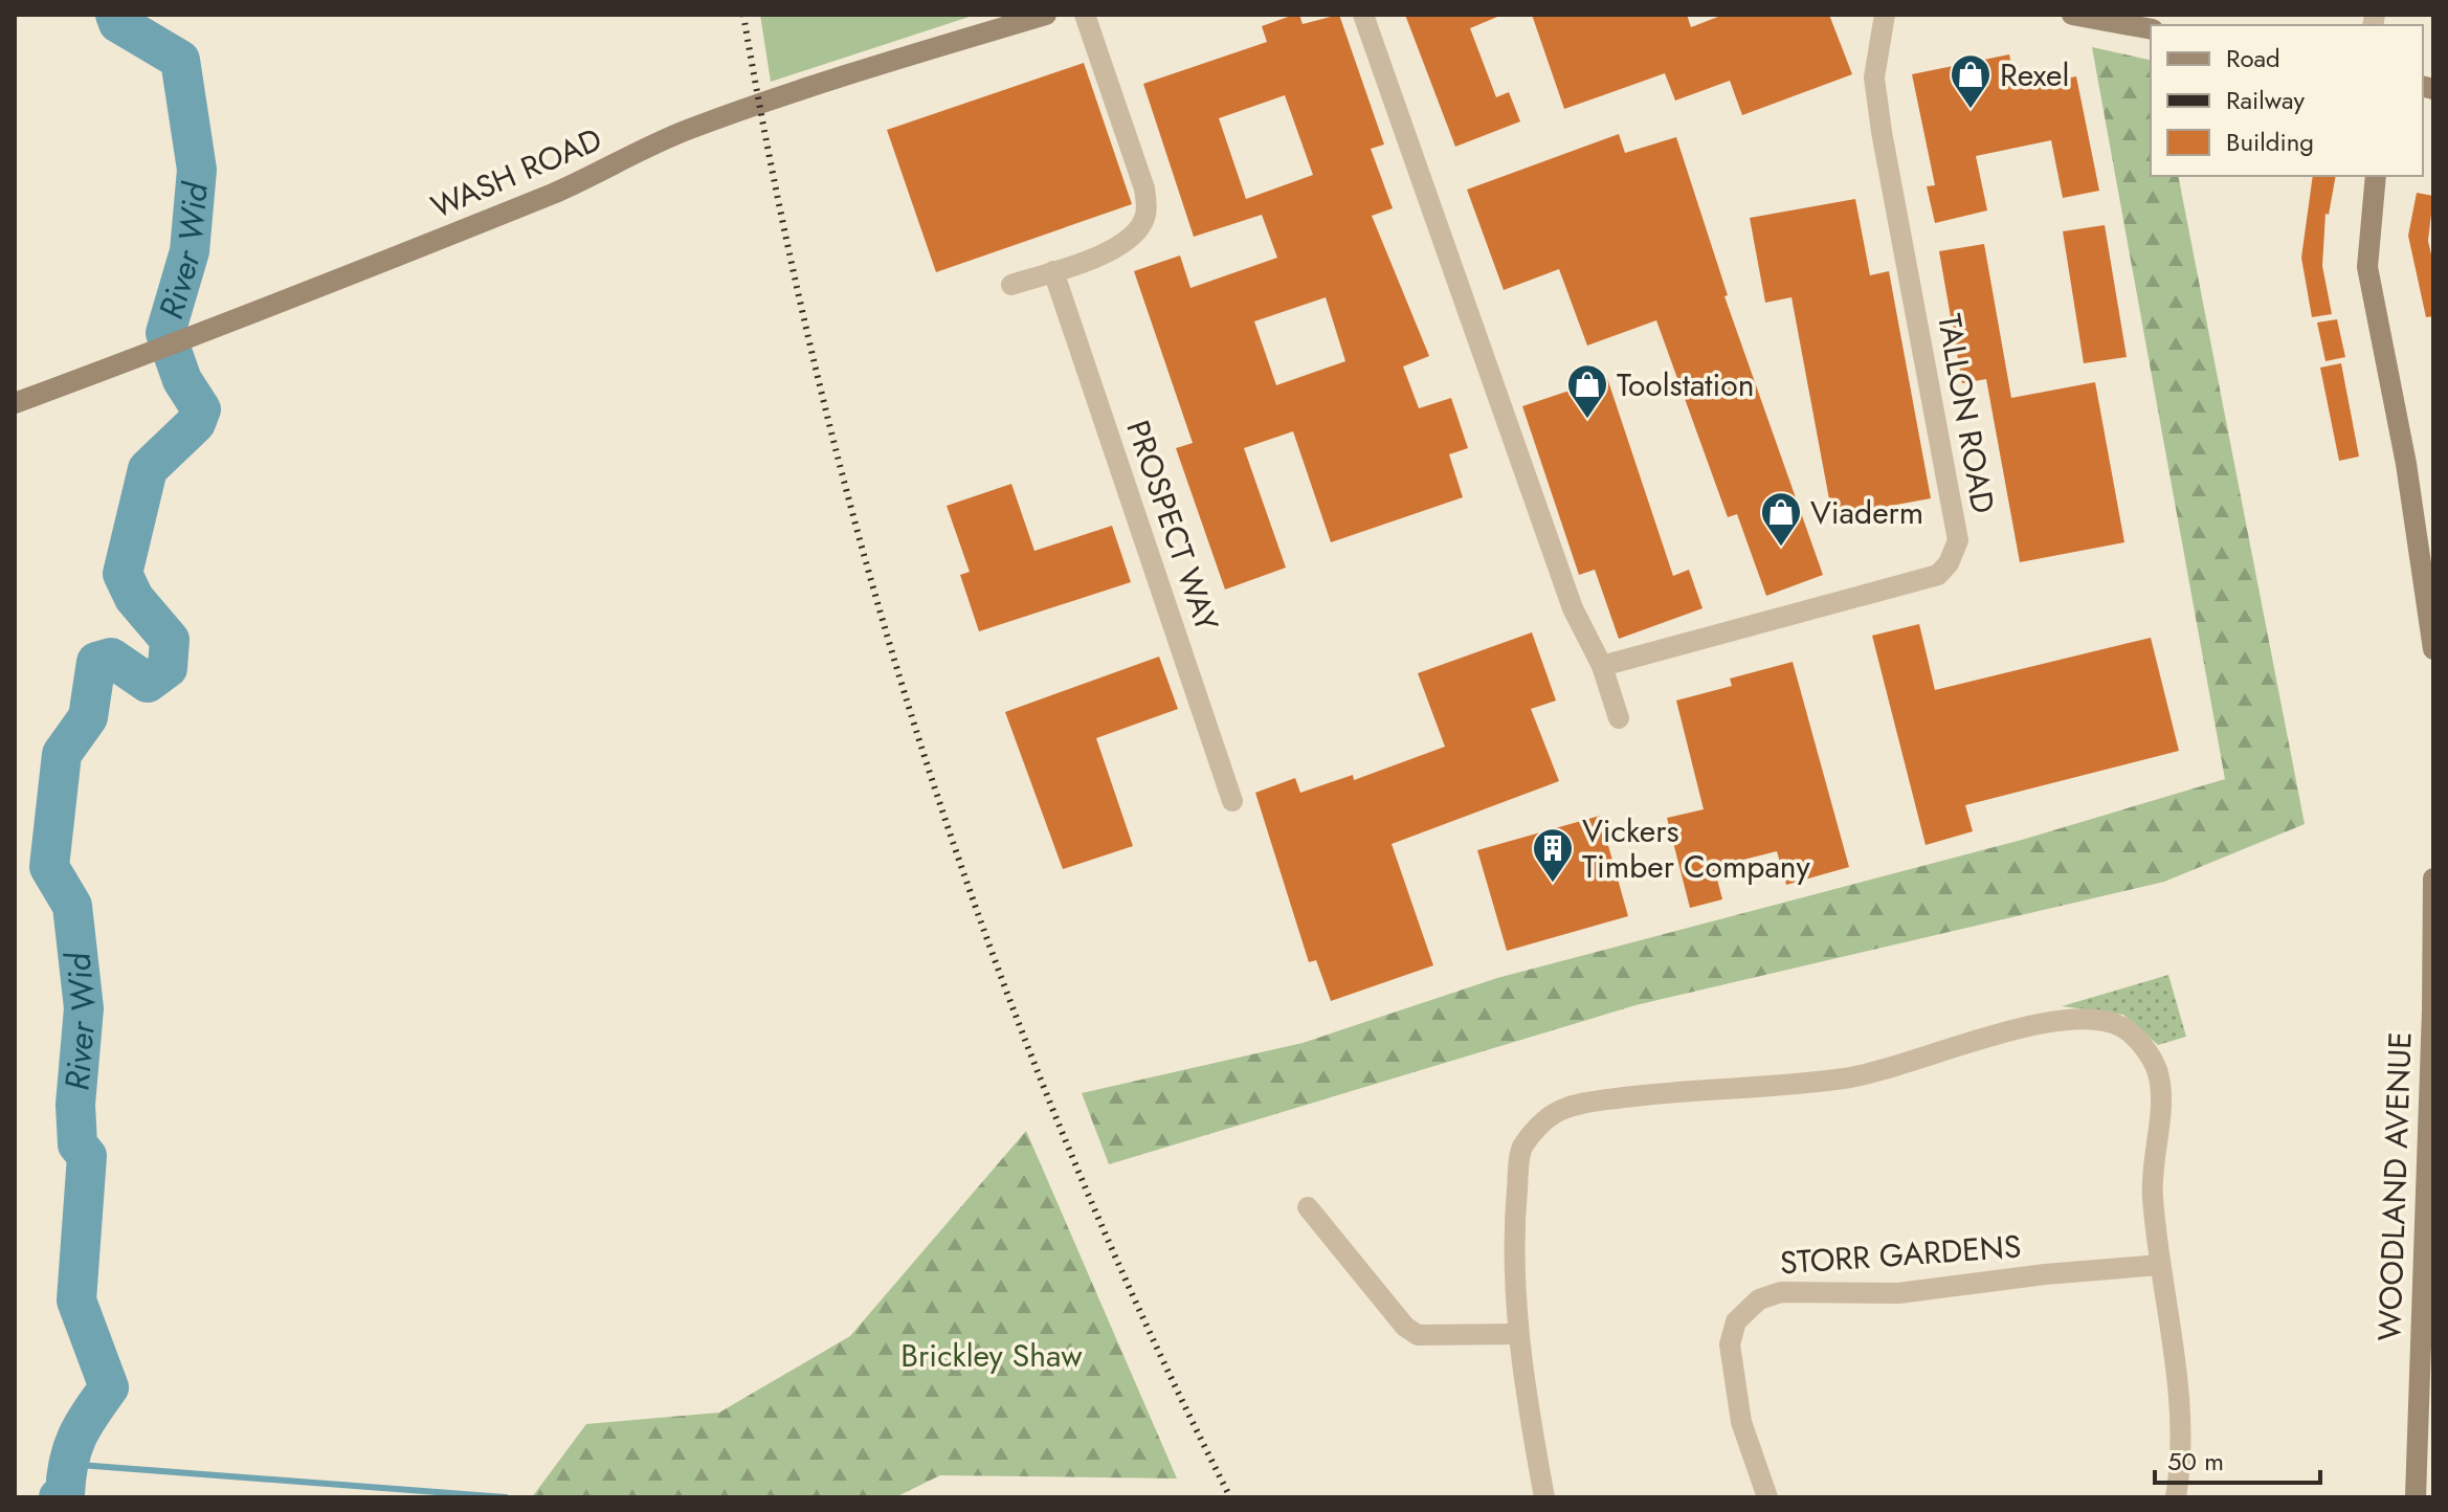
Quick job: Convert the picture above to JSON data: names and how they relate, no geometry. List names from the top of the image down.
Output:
{
  "streets": {
    "street": [
      "WASH ROAD",
      "TALLON ROAD",
      "PROSPECT WAY",
      "WOODLAND AVENUE",
      "STORR GARDENS"
    ]
  },
  "water": ["River Wid"],
  "parks": ["Brickley Shaw"],
  "places": {
    "shop": ["Rexel", "Toolstation", "Viaderm"],
    "building": ["Vickers Timber Company"]
  },
  "legend": ["Road", "Railway", "Building"],
  "scale_bar": "50 m"
}
